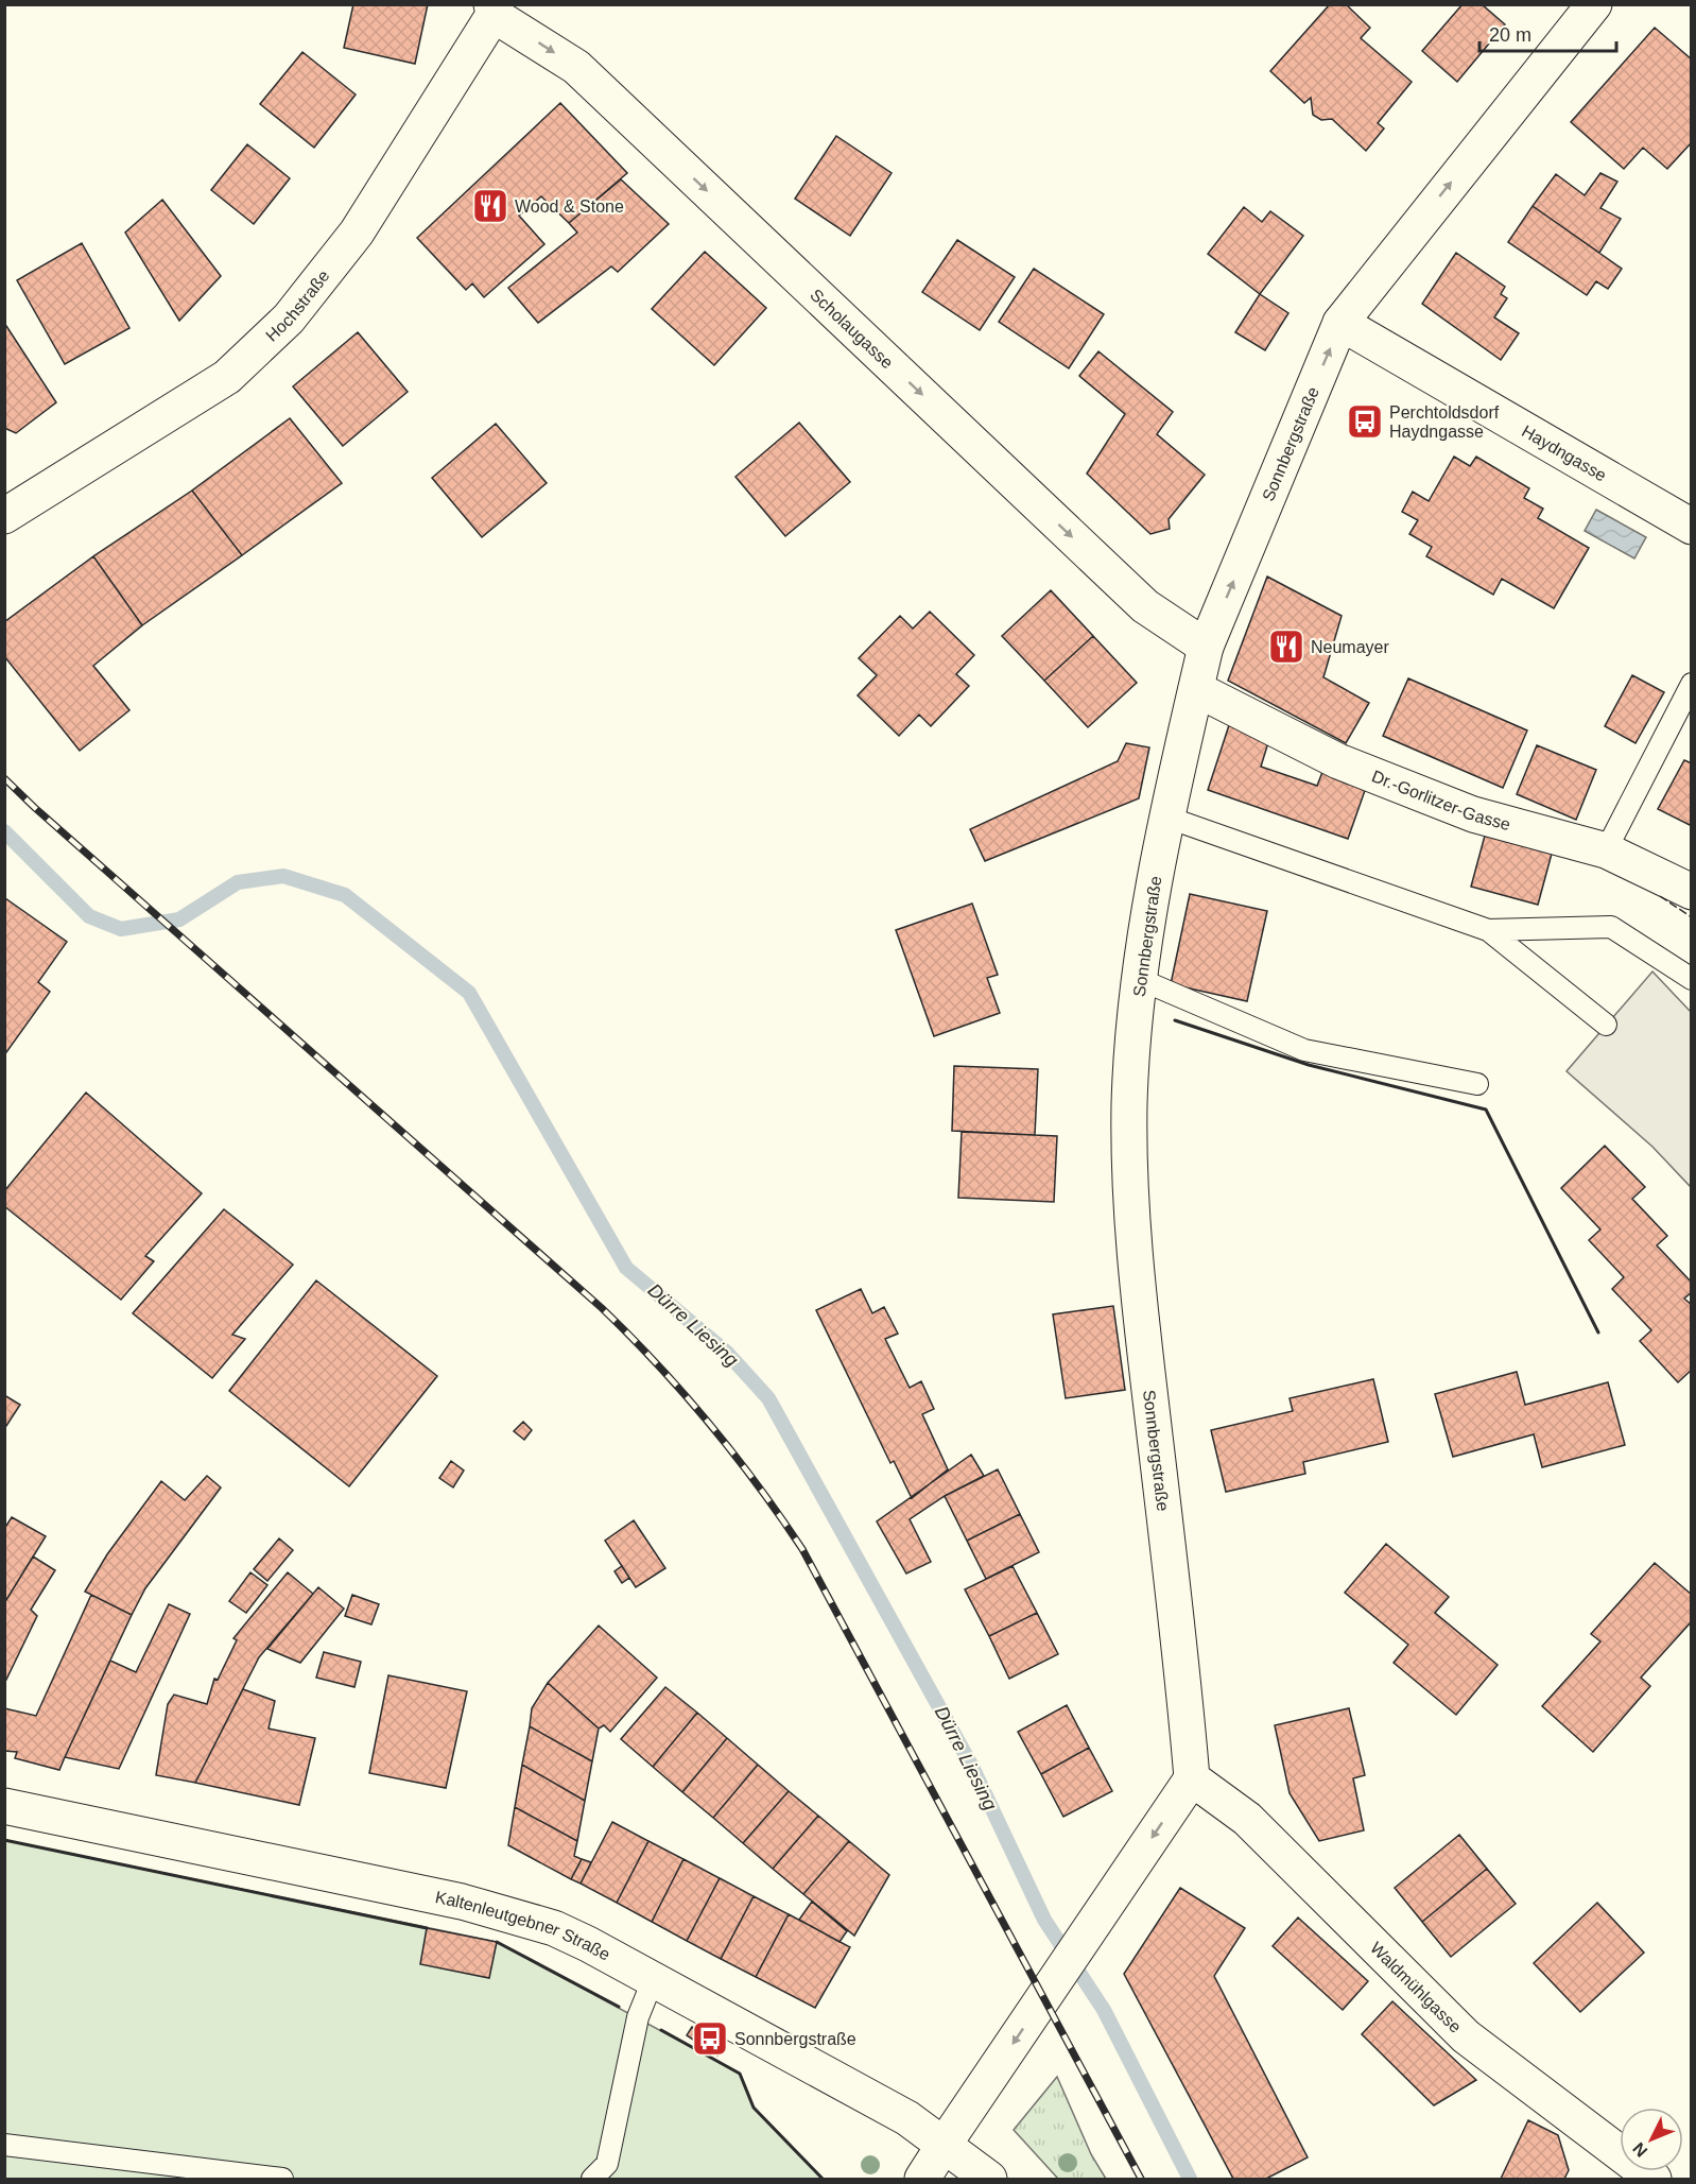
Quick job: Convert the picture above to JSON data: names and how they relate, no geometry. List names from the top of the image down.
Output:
{
  "streets": {
    "main road": [
      "Hochstraße",
      "Scholaugasse",
      "Sonnbergstraße",
      "Haydngasse",
      "Dr.-Gorlitzer-Gasse",
      "Kaltenleutgebner Straße",
      "Waldmühlgasse"
    ]
  },
  "crossings": [
    ["Hochstraße", "Scholaugasse"],
    ["Scholaugasse", "Sonnbergstraße"],
    ["Sonnbergstraße", "Haydngasse"],
    ["Sonnbergstraße", "Dr.-Gorlitzer-Gasse"],
    ["Sonnbergstraße", "Waldmühlgasse"]
  ],
  "one_way": ["Scholaugasse", "Sonnbergstraße"],
  "water": ["Dürre Liesing"],
  "places": {
    "restaurant": ["Wood & Stone", "Neumayer"],
    "bus stop": ["Perchtoldsdorf Haydngasse", "Sonnbergstraße"]
  },
  "scale_bar": "20 m",
  "north": "bottom left"
}
